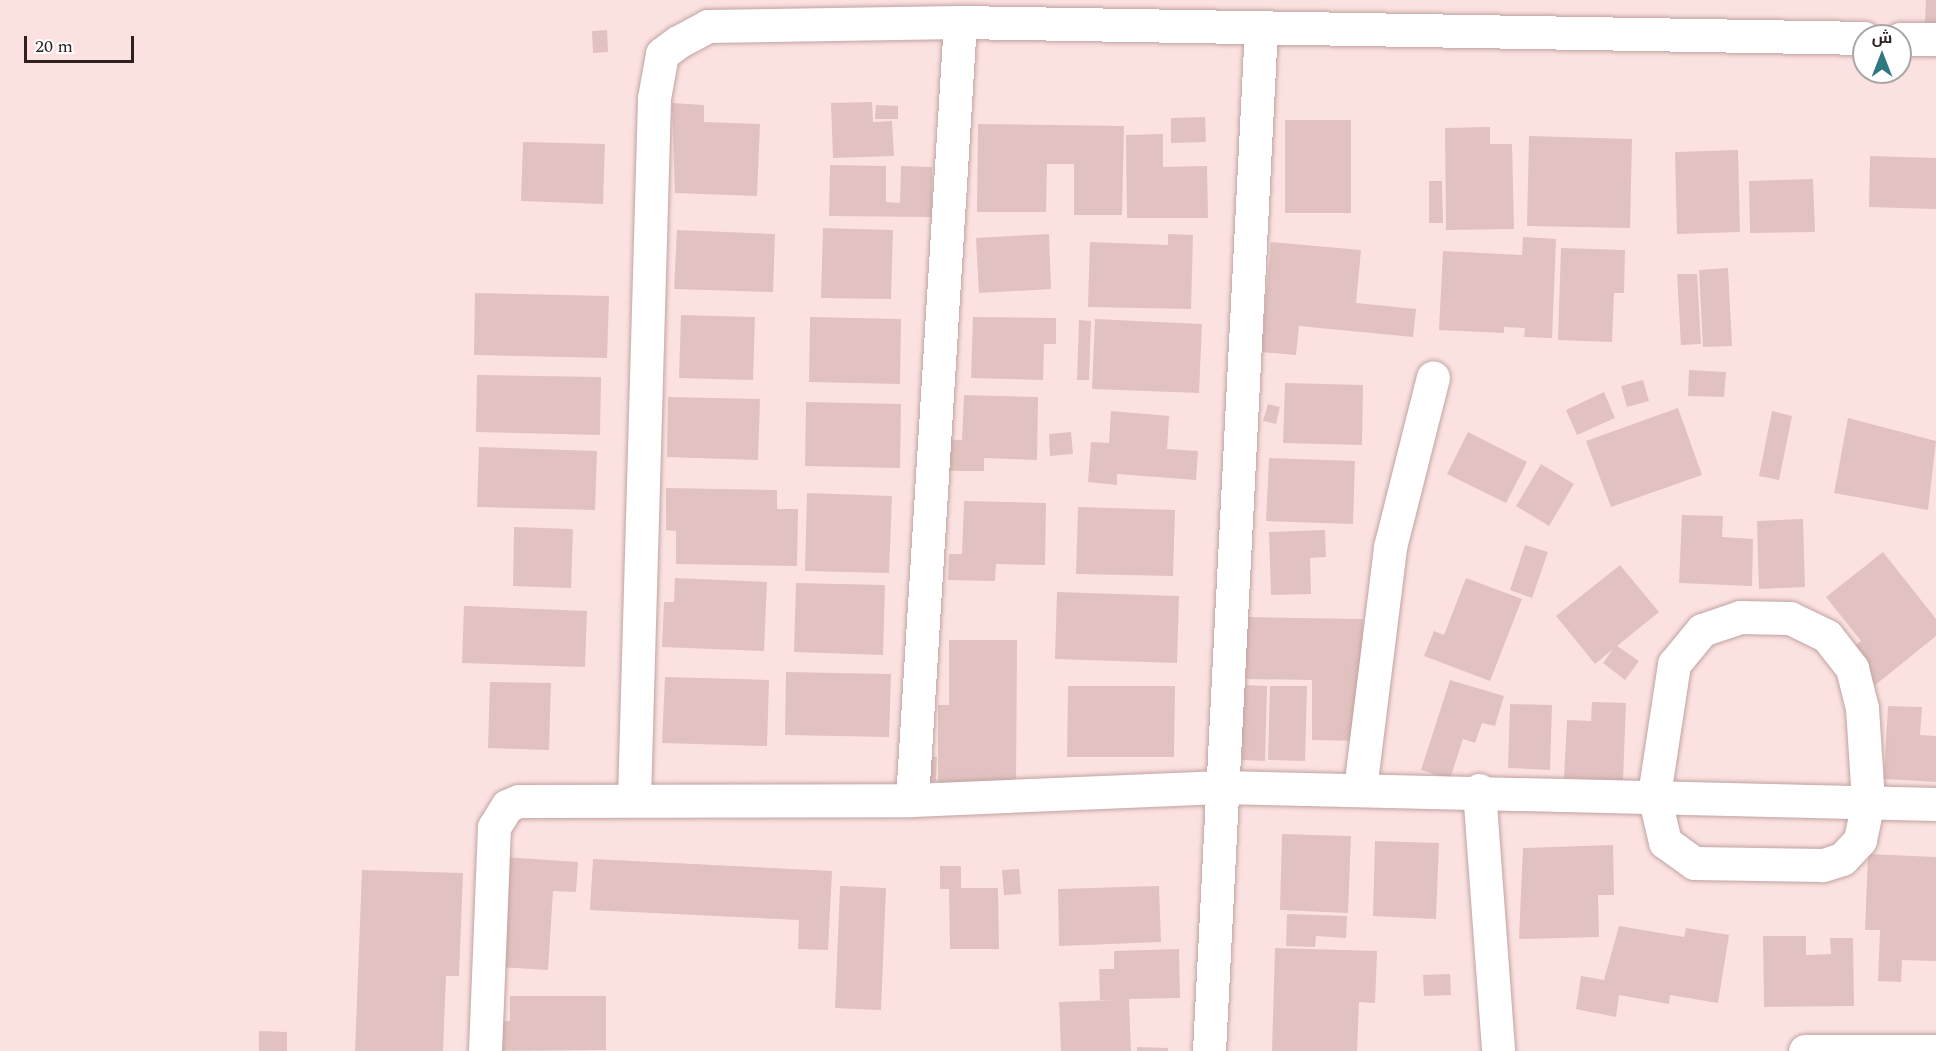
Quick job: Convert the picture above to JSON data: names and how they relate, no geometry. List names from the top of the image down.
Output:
{
  "scale_bar": "20 m",
  "north": "top"
}
